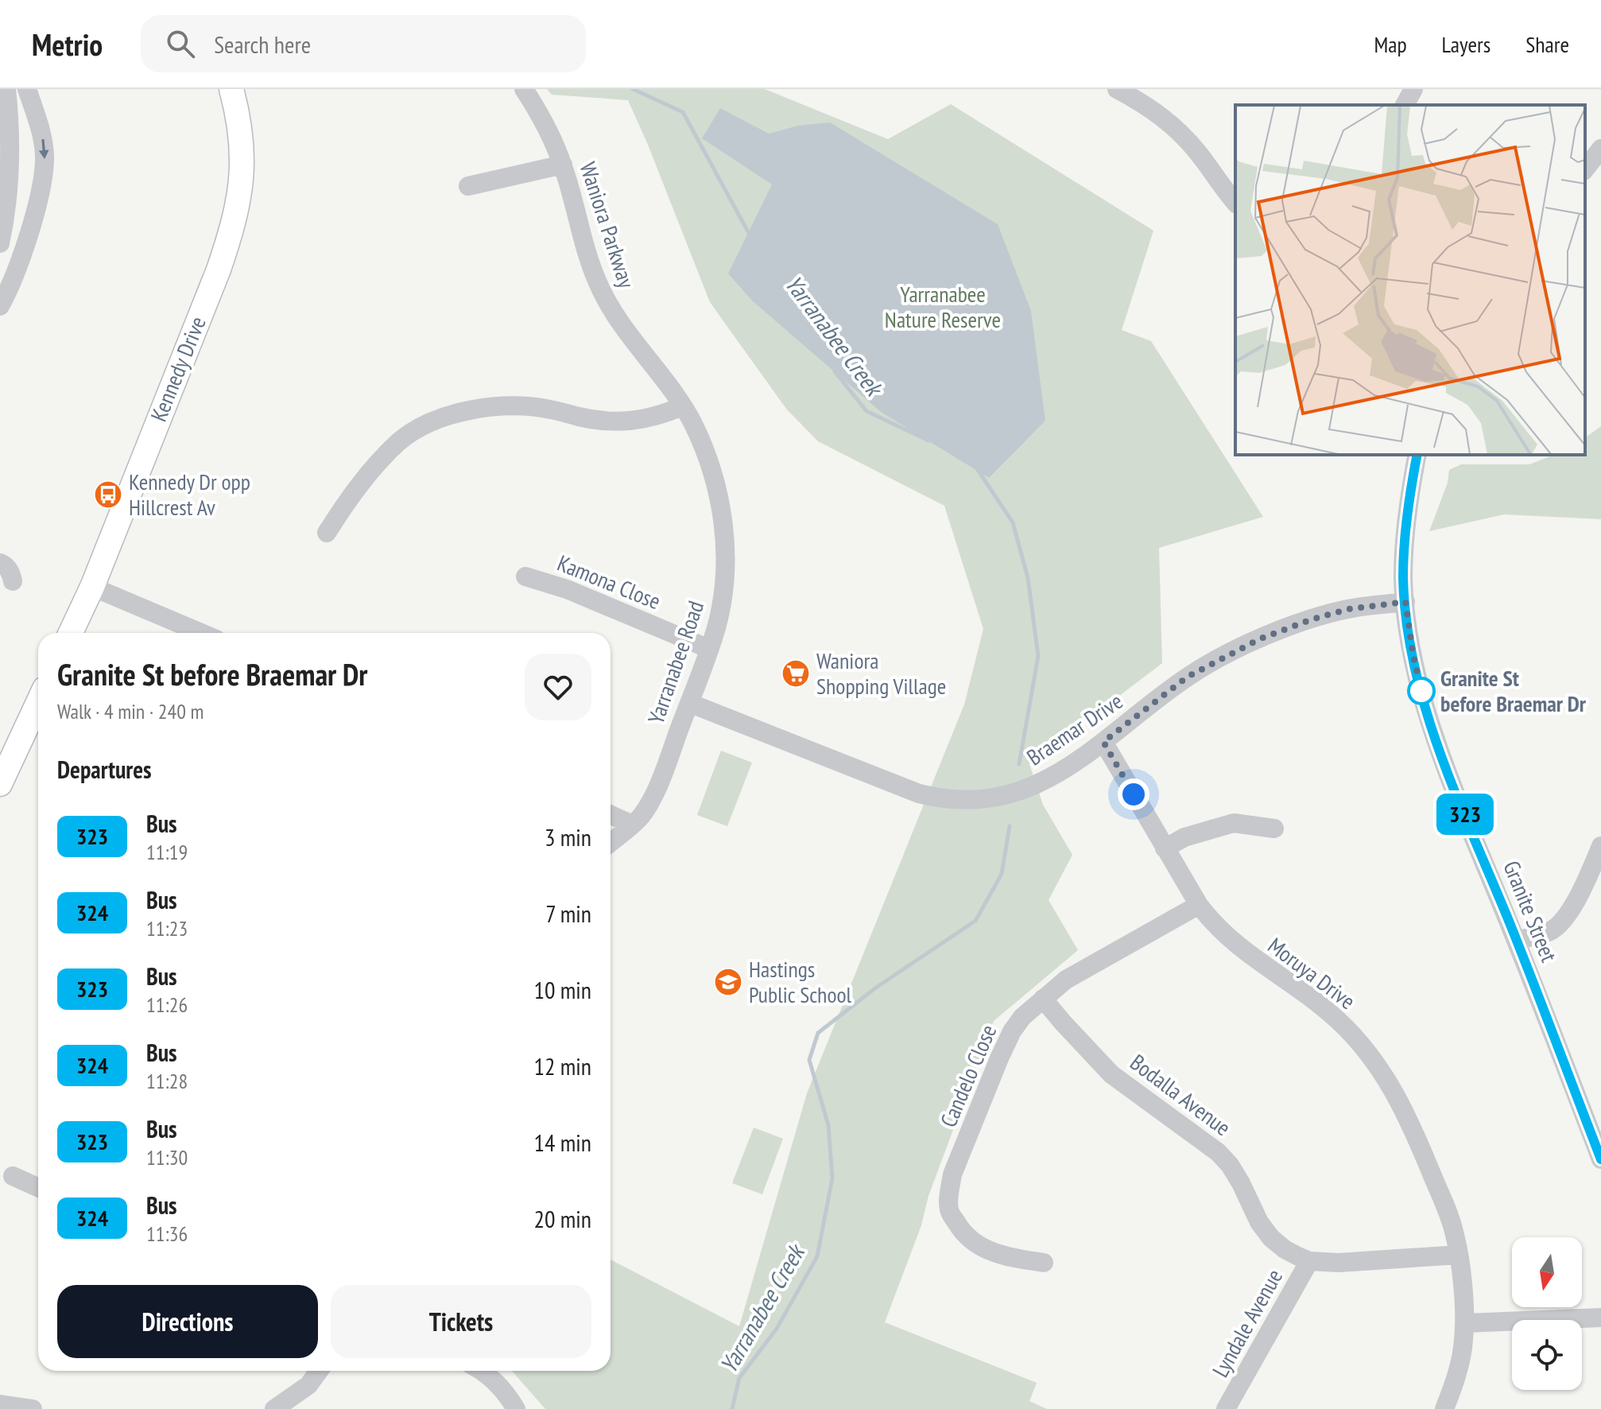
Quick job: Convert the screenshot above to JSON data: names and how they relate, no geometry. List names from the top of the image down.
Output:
{
  "streets": {
    "main road": ["Kennedy Drive"],
    "street": [
      "Waniora Parkway",
      "Kamona Close",
      "Yarranabee Road",
      "Braemar Drive",
      "Granite Street",
      "Moruya Drive",
      "Candelo Close",
      "Bodalla Avenue",
      "Lyndale Avenue"
    ]
  },
  "crossings": [
    ["Waniora Parkway", "Yarranabee Road"],
    ["Kamona Close", "Yarranabee Road"],
    ["Yarranabee Road", "Braemar Drive"],
    ["Braemar Drive", "Granite Street"],
    ["Braemar Drive", "Moruya Drive"],
    ["Moruya Drive", "Candelo Close"],
    ["Moruya Drive", "Bodalla Avenue"],
    ["Candelo Close", "Bodalla Avenue"],
    ["Bodalla Avenue", "Lyndale Avenue"]
  ],
  "water": ["Yarranabee Creek"],
  "parks": ["Yarranabee Nature Reserve"],
  "places": {
    "bus stop": ["Kennedy Dr opp Hillcrest Av"],
    "supermarket": ["Waniora Shopping Village"],
    "other": ["Granite St before Braemar Dr"],
    "school or university": ["Hastings Public School"]
  },
  "lines": ["bus line 323"],
  "north": "bottom",
  "page": {
    "header": "Metrio",
    "search": "Search here",
    "nav": ["Map", "Layers", "Share"],
    "on_map": "323",
    "heading": [
      ["Granite St before Braemar Dr", "Walk · 4 min · 240 m"],
      "Departures"
    ],
    "list": [
      {
        "mark": "323",
        "name": "Bus",
        "note": "11:19",
        "value": "3 min"
      },
      {
        "mark": "324",
        "name": "Bus",
        "note": "11:23",
        "value": "7 min"
      },
      {
        "mark": "323",
        "name": "Bus",
        "note": "11:26",
        "value": "10 min"
      },
      {
        "mark": "324",
        "name": "Bus",
        "note": "11:28",
        "value": "12 min"
      },
      {
        "mark": "323",
        "name": "Bus",
        "note": "11:30",
        "value": "14 min"
      },
      {
        "mark": "324",
        "name": "Bus",
        "note": "11:36",
        "value": "20 min"
      }
    ],
    "buttons": ["Directions", "Tickets"]
  }
}
